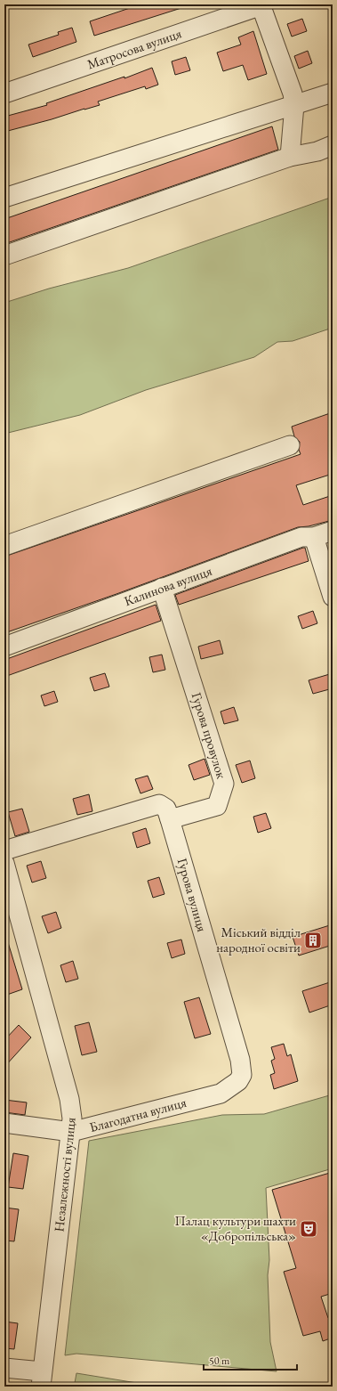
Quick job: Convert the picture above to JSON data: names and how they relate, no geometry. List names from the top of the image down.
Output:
{
  "streets": {
    "street": [
      "Матросова вулиця",
      "Калинова вулиця",
      "Гурова провулок",
      "Гурова вулиця",
      "Благодатна вулиця",
      "Незалежності вулиця"
    ]
  },
  "crossings": [
    ["Калинова вулиця", "Гурова провулок"],
    ["Гурова провулок", "Гурова вулиця"],
    ["Гурова вулиця", "Благодатна вулиця"],
    ["Благодатна вулиця", "Незалежності вулиця"]
  ],
  "places": {
    "building": ["Міський відділ народної освіти"],
    "theatre": ["Палац культури шахти «Добропільська»"]
  },
  "scale_bar": "50 m"
}
